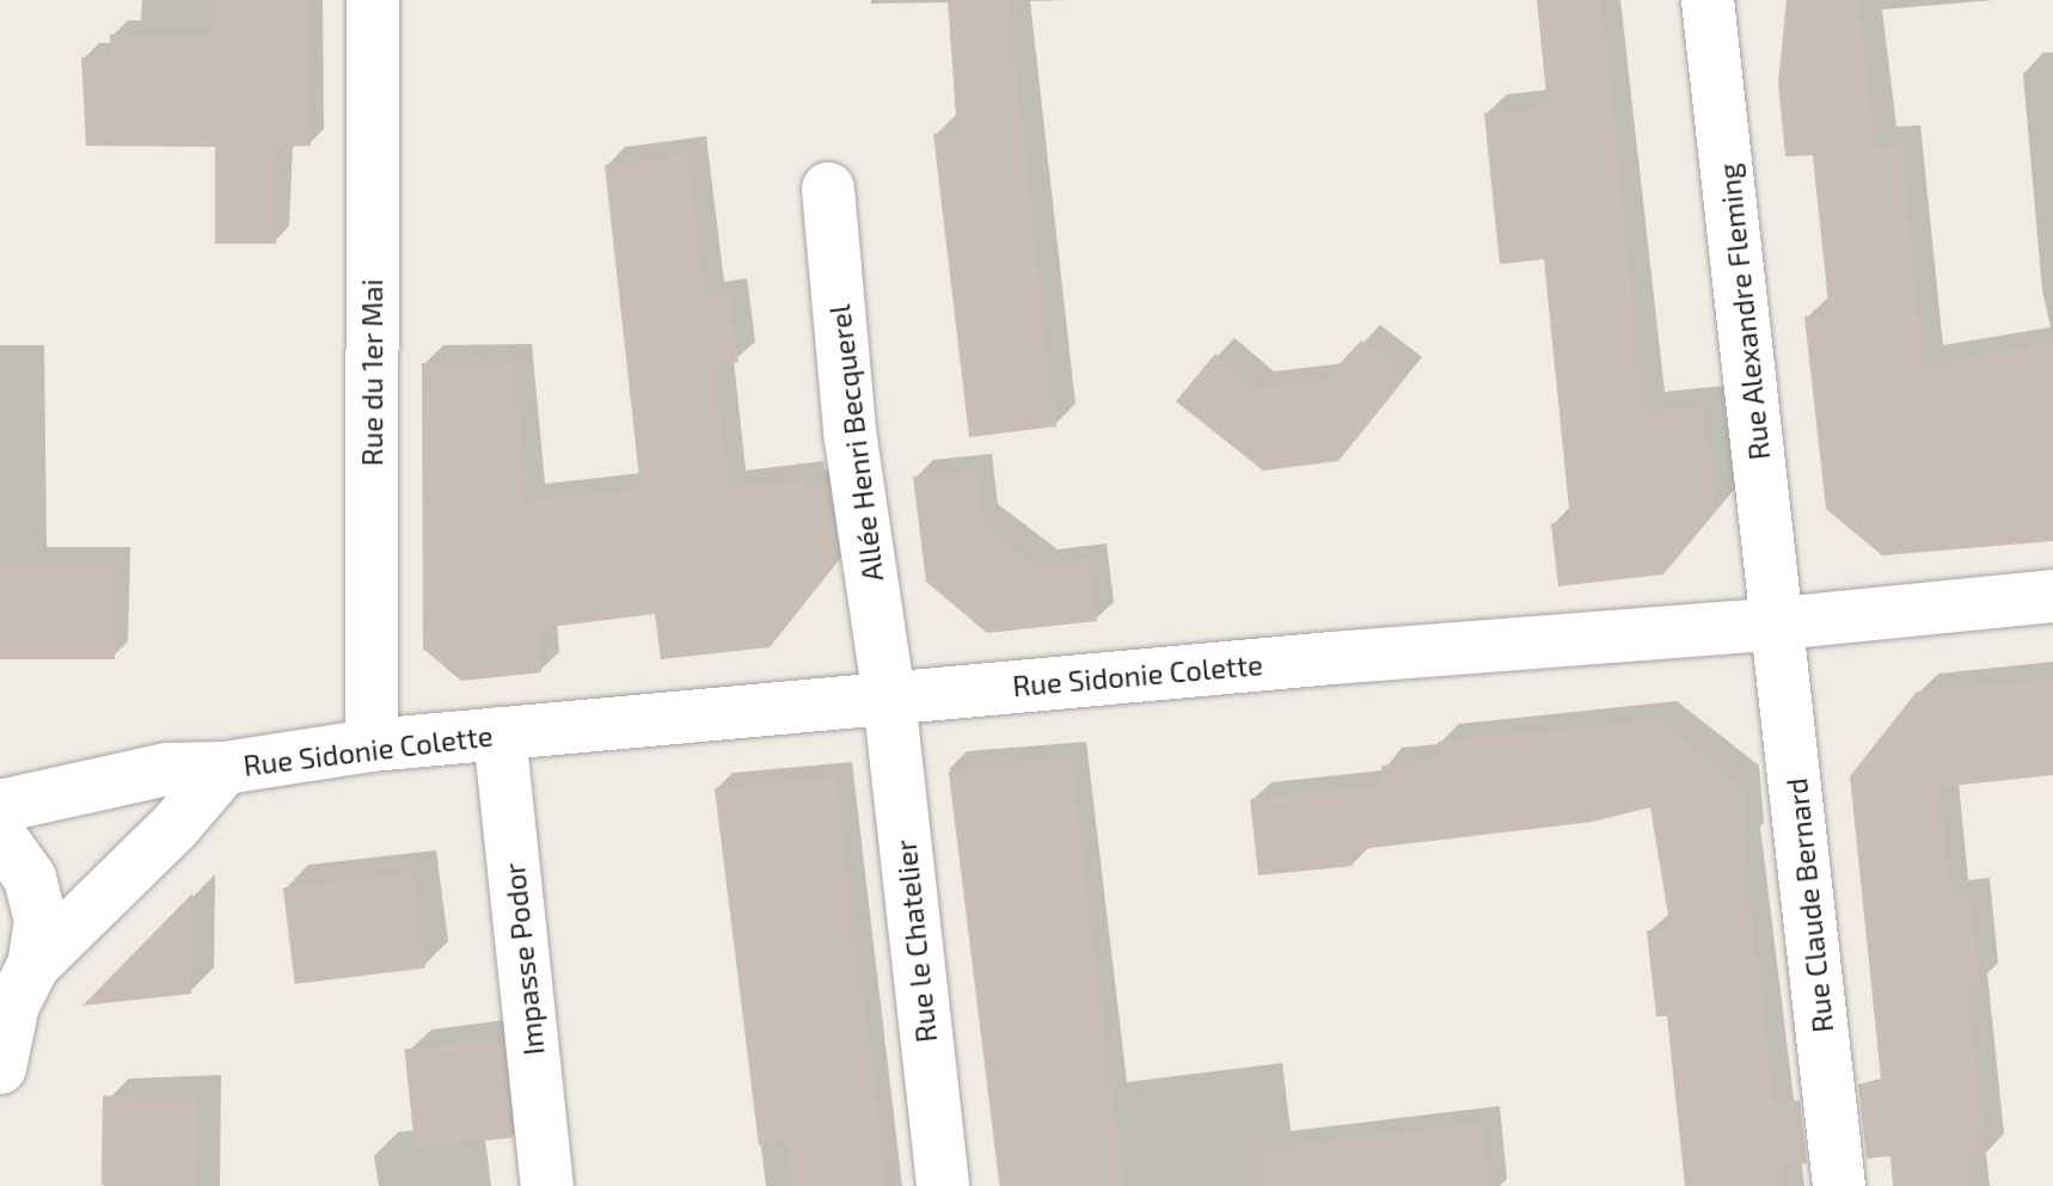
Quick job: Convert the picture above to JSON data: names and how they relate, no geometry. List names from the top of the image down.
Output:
{
  "streets": {
    "street": [
      "Rue Alexandre Fleming",
      "Rue du 1er Mai",
      "Allée Henri Becquerel",
      "Rue Sidonie Colette",
      "Rue Claude Bernard",
      "Rue le Chatelier",
      "Impasse Podor"
    ]
  },
  "crossings": [
    ["Rue Alexandre Fleming", "Rue Sidonie Colette"],
    ["Rue Alexandre Fleming", "Rue Claude Bernard"],
    ["Rue du 1er Mai", "Rue Sidonie Colette"],
    ["Allée Henri Becquerel", "Rue Sidonie Colette"],
    ["Allée Henri Becquerel", "Rue le Chatelier"],
    ["Rue Sidonie Colette", "Rue Claude Bernard"],
    ["Rue Sidonie Colette", "Rue le Chatelier"],
    ["Rue Sidonie Colette", "Impasse Podor"]
  ]
}
